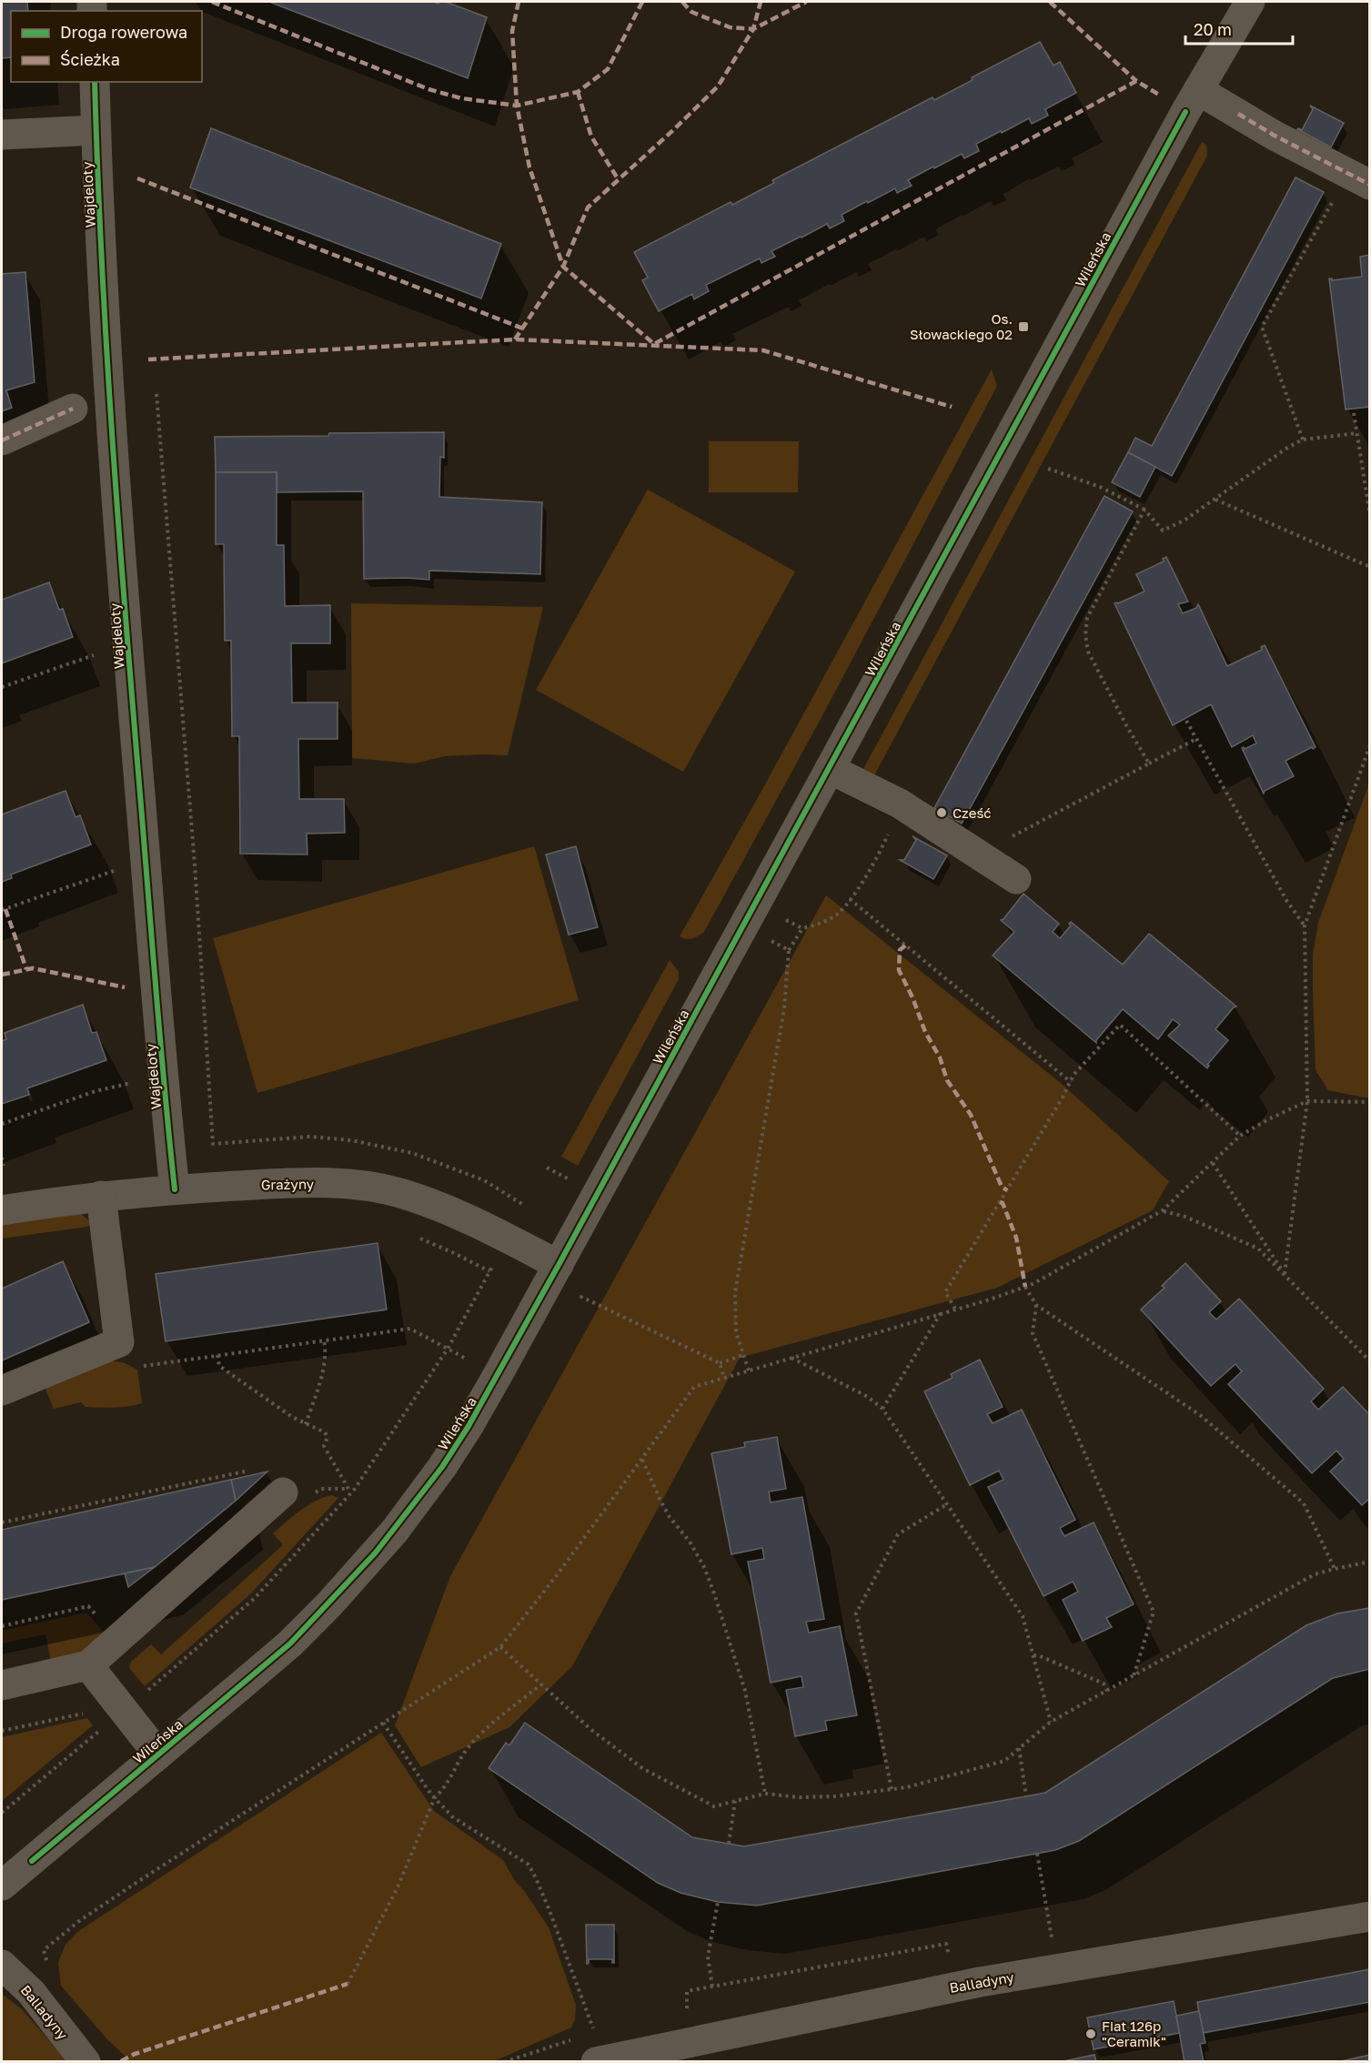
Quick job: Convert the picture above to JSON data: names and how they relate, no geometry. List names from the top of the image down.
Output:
{
  "streets": {
    "street": [
      "Wajdeloty",
      "Wileńska",
      "Grażyny",
      "Balladyny"
    ]
  },
  "crossings": [
    ["Wajdeloty", "Grażyny"],
    ["Wileńska", "Grażyny"]
  ],
  "places": {
    "transit": ["Os. Słowackiego 02"],
    "other": ["Cześć", "Fiat 126p \"Ceramik\""]
  },
  "legend": ["Droga rowerowa", "Ścieżka"],
  "scale_bar": "20 m"
}
